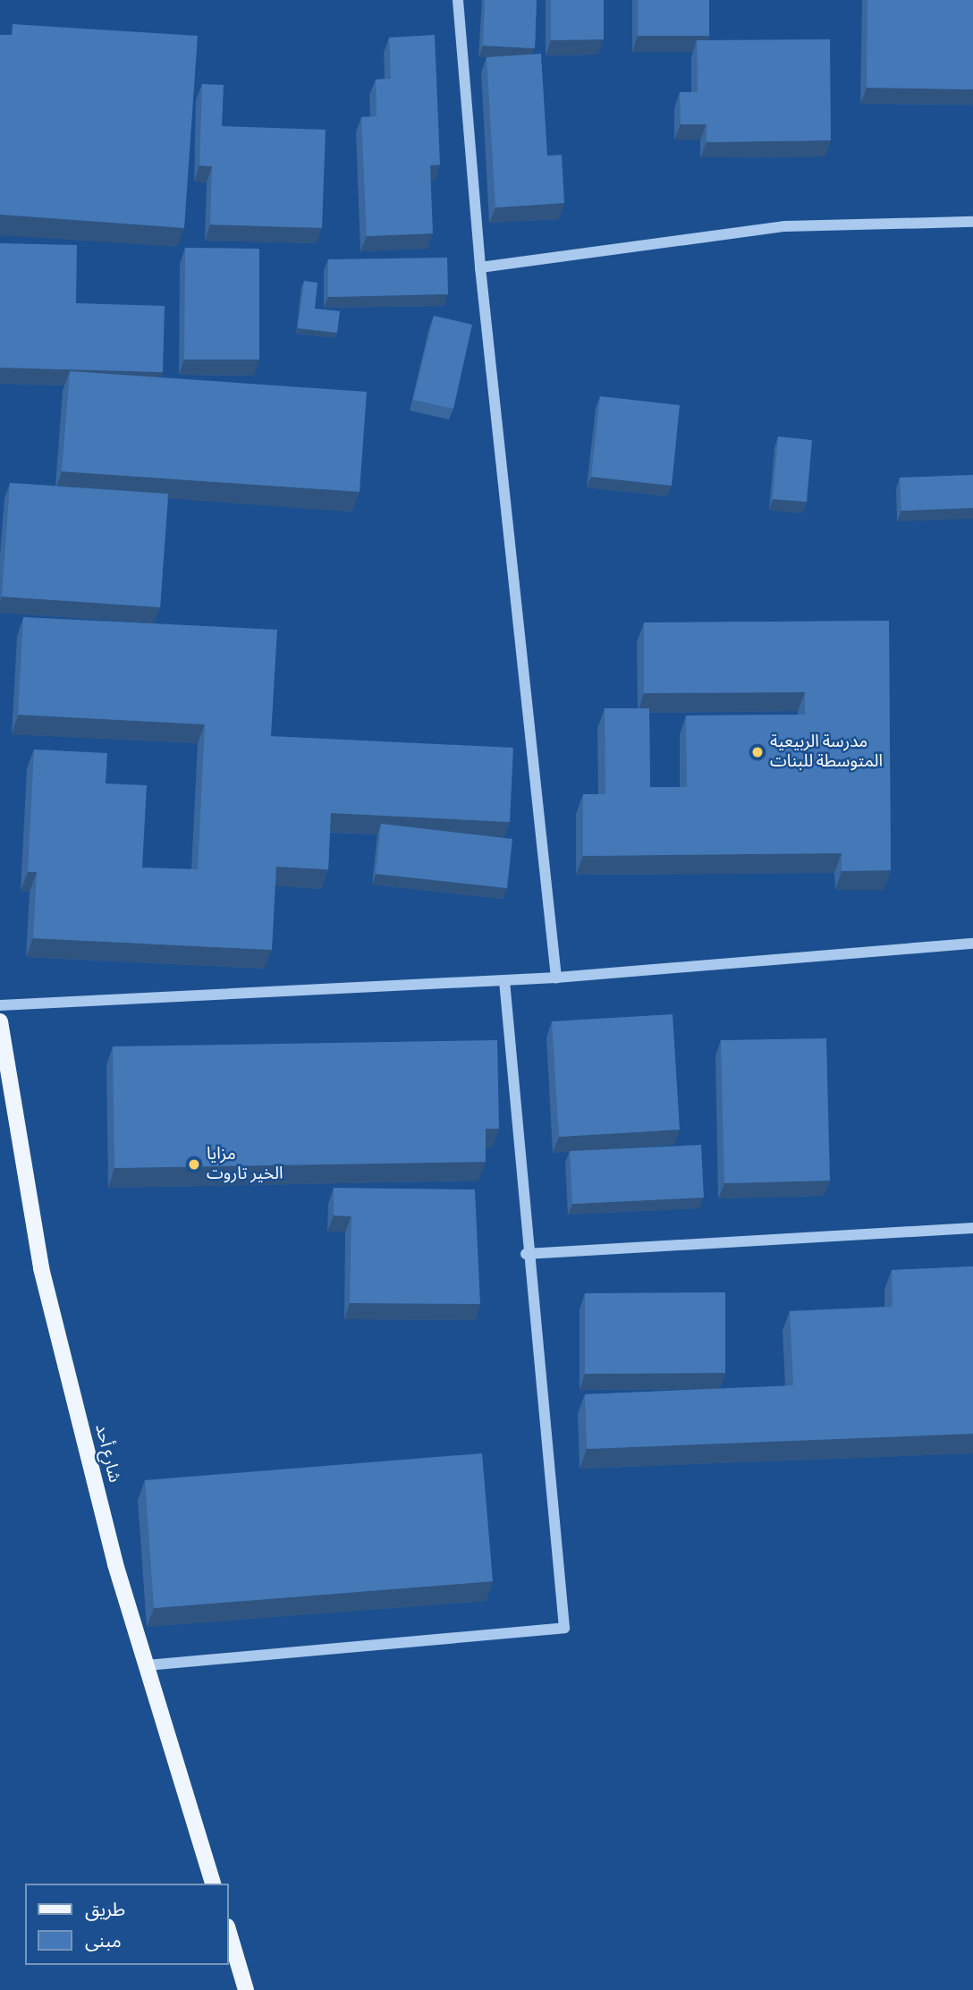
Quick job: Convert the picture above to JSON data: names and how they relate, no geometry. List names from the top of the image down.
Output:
{
  "streets": {
    "main road": ["شارع أحد"]
  },
  "places": ["مدرسة الربيعية المتوسطة للبنات", "مزايا الخير تاروت"],
  "legend": ["طريق", "مبنى"]
}
